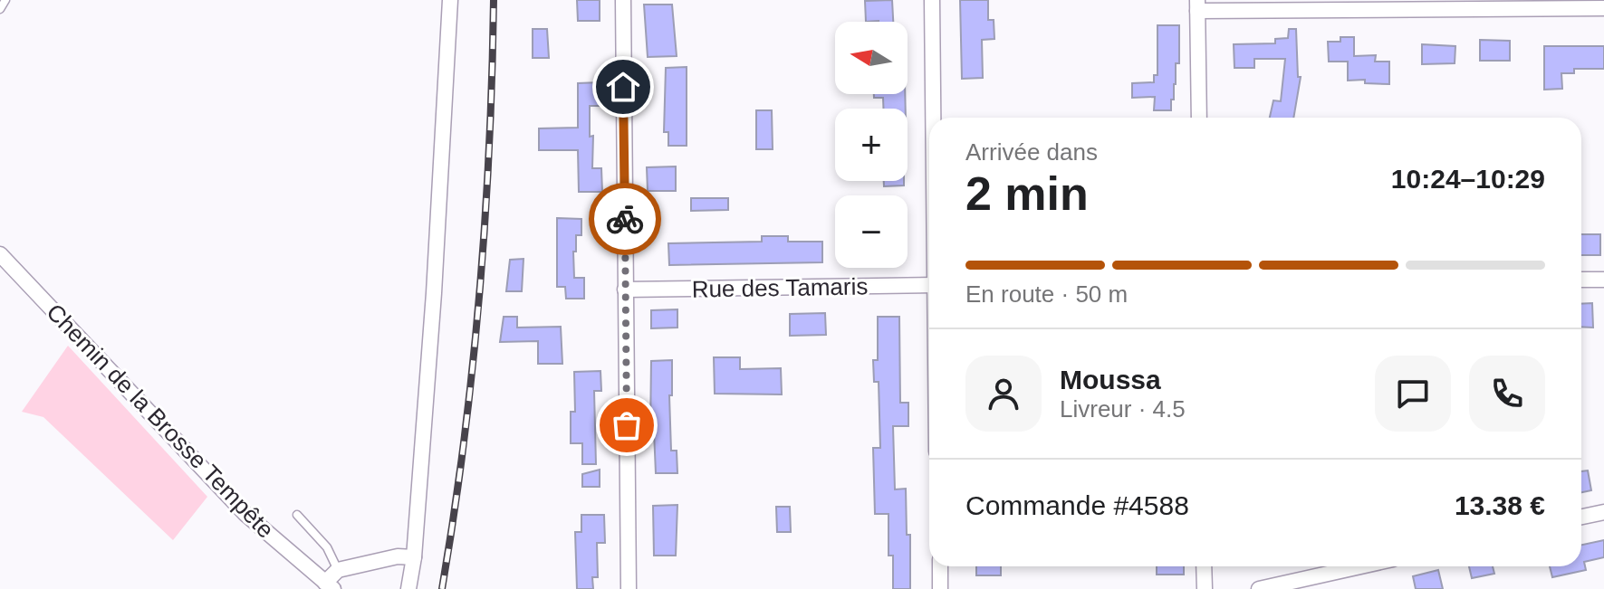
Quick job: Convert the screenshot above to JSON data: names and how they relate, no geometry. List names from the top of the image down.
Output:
{
  "streets": {
    "street": ["Rue des Tamaris", "Chemin de la Brosse Tempête"]
  },
  "north": "left",
  "page": {
    "map_buttons": ["+", "−"],
    "heading": ["2 min", "Arrivée dans", "10:24–10:29"],
    "panel": [
      "Moussa",
      "Livreur · 4.5",
      "Commande #4588",
      "13.38 €"
    ],
    "bar": "En route · 50 m"
  }
}
